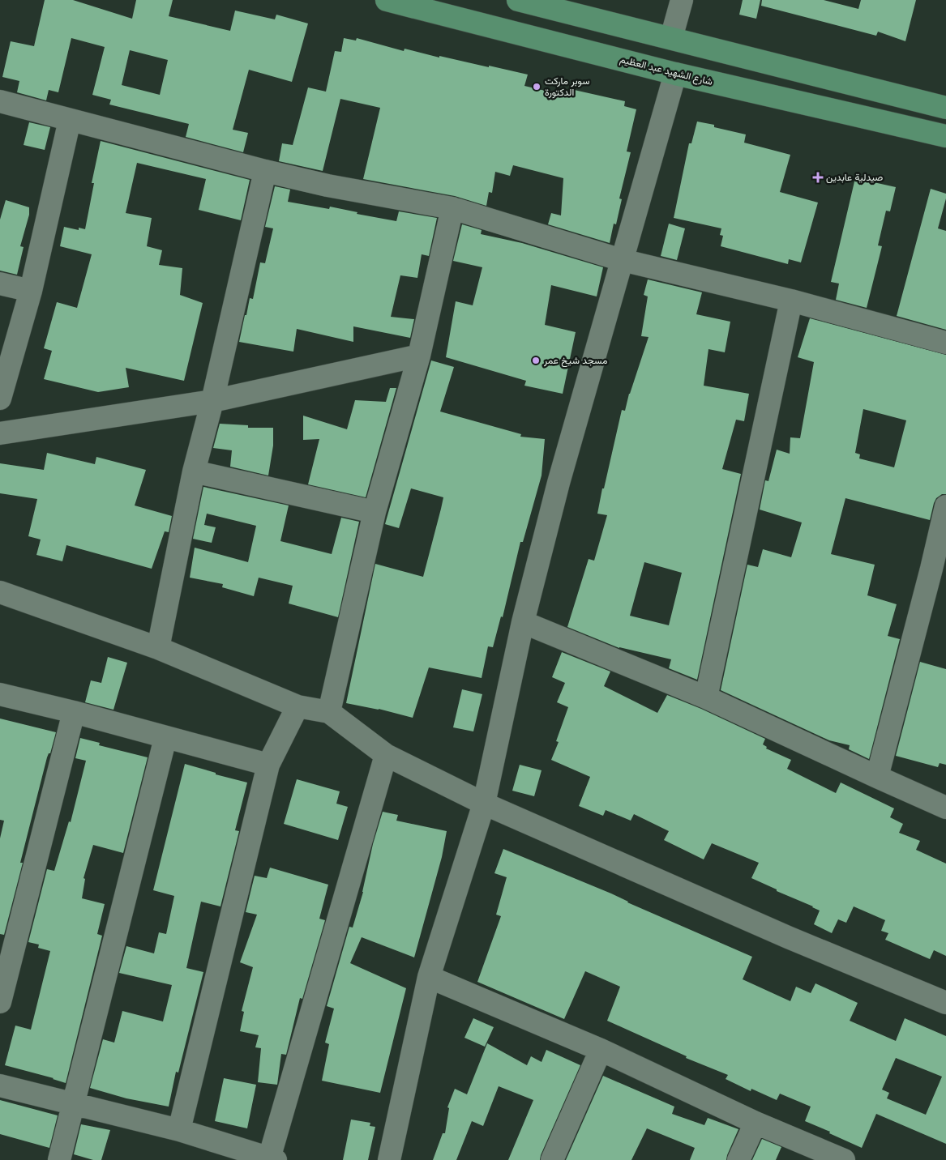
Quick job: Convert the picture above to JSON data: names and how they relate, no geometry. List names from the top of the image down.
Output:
{
  "streets": {
    "main road": ["شارع الشهيد عبد العظيم"]
  },
  "places": {
    "other": ["سوبر ماركت الدكتورة", "مسجد شيخ عمر"],
    "health": ["صيدلية عابدين"]
  }
}
